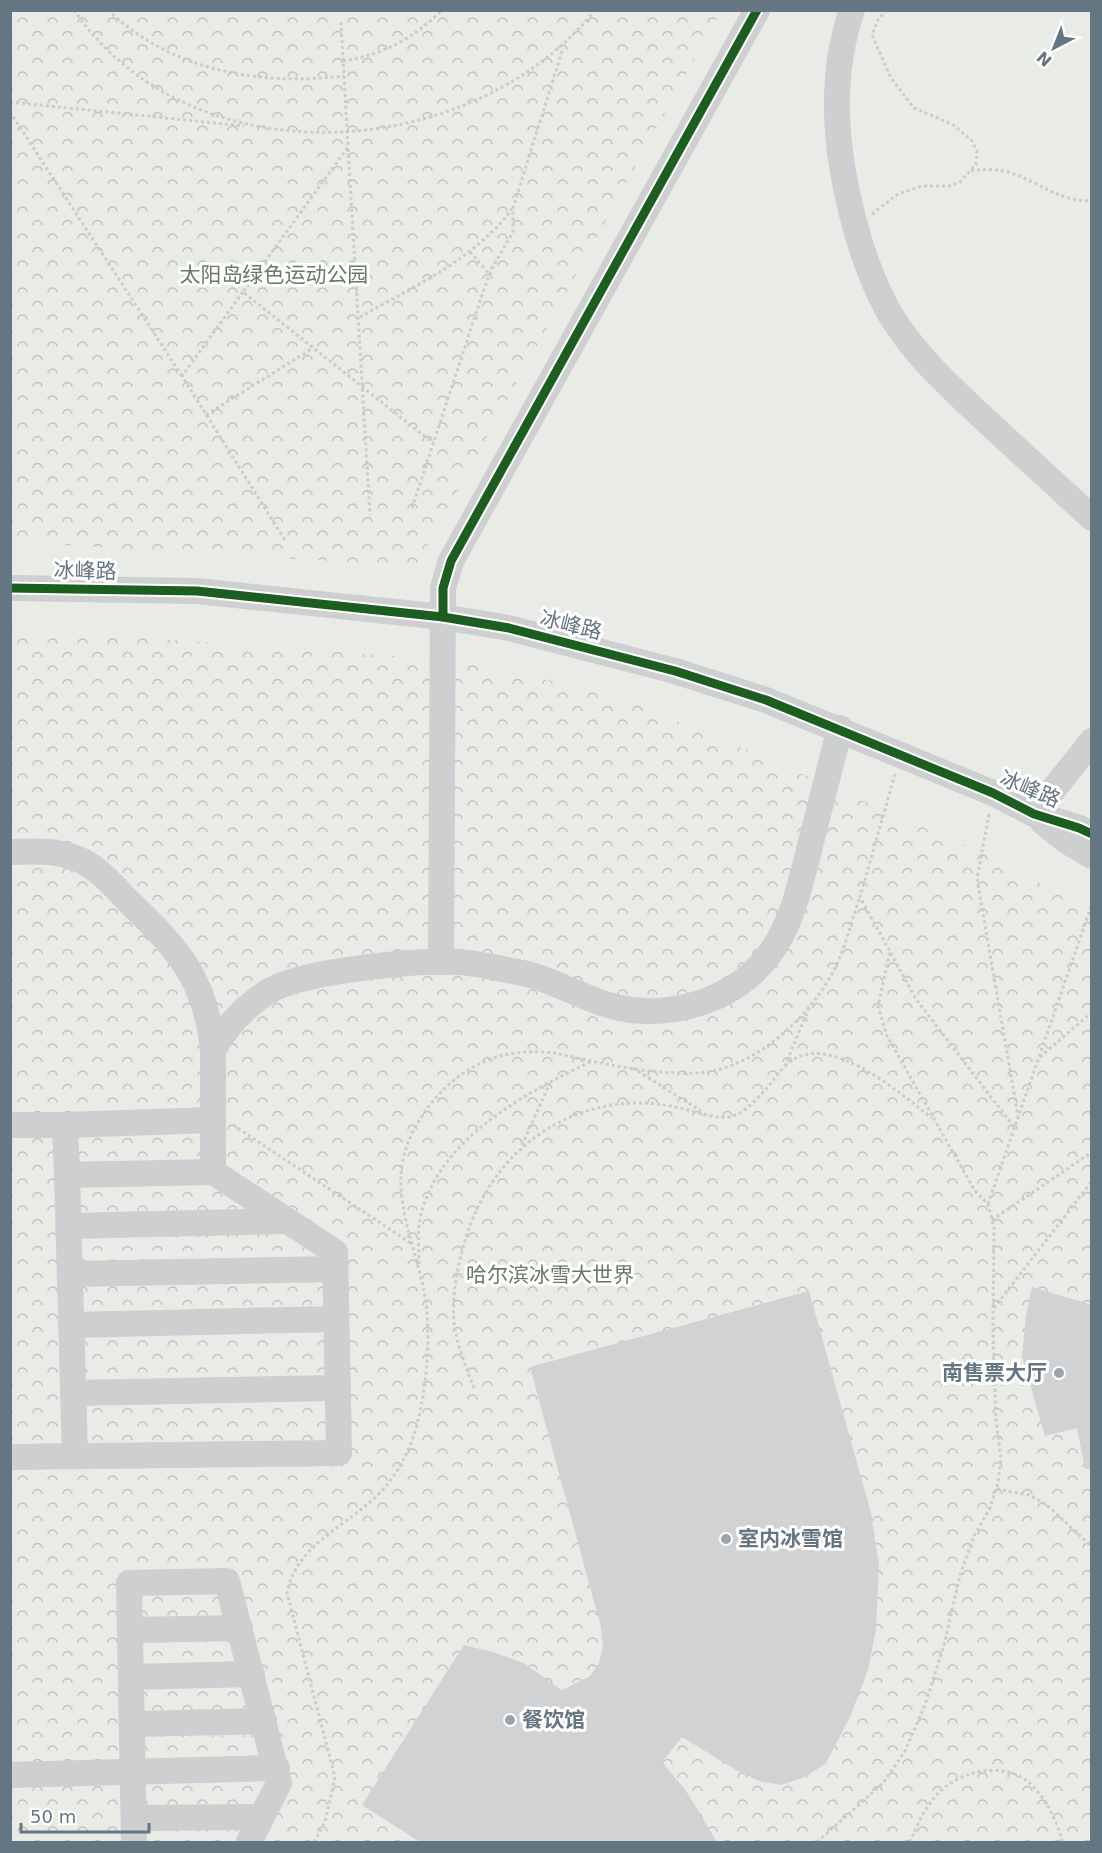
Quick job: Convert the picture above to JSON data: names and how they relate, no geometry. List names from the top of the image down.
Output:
{
  "streets": {
    "street": ["冰峰路"]
  },
  "parks": ["太阳岛绿色运动公园", "哈尔滨冰雪大世界"],
  "places": ["南售票大厅", "室内冰雪馆", "餐饮馆"],
  "scale_bar": "50 m",
  "north": "bottom left"
}
